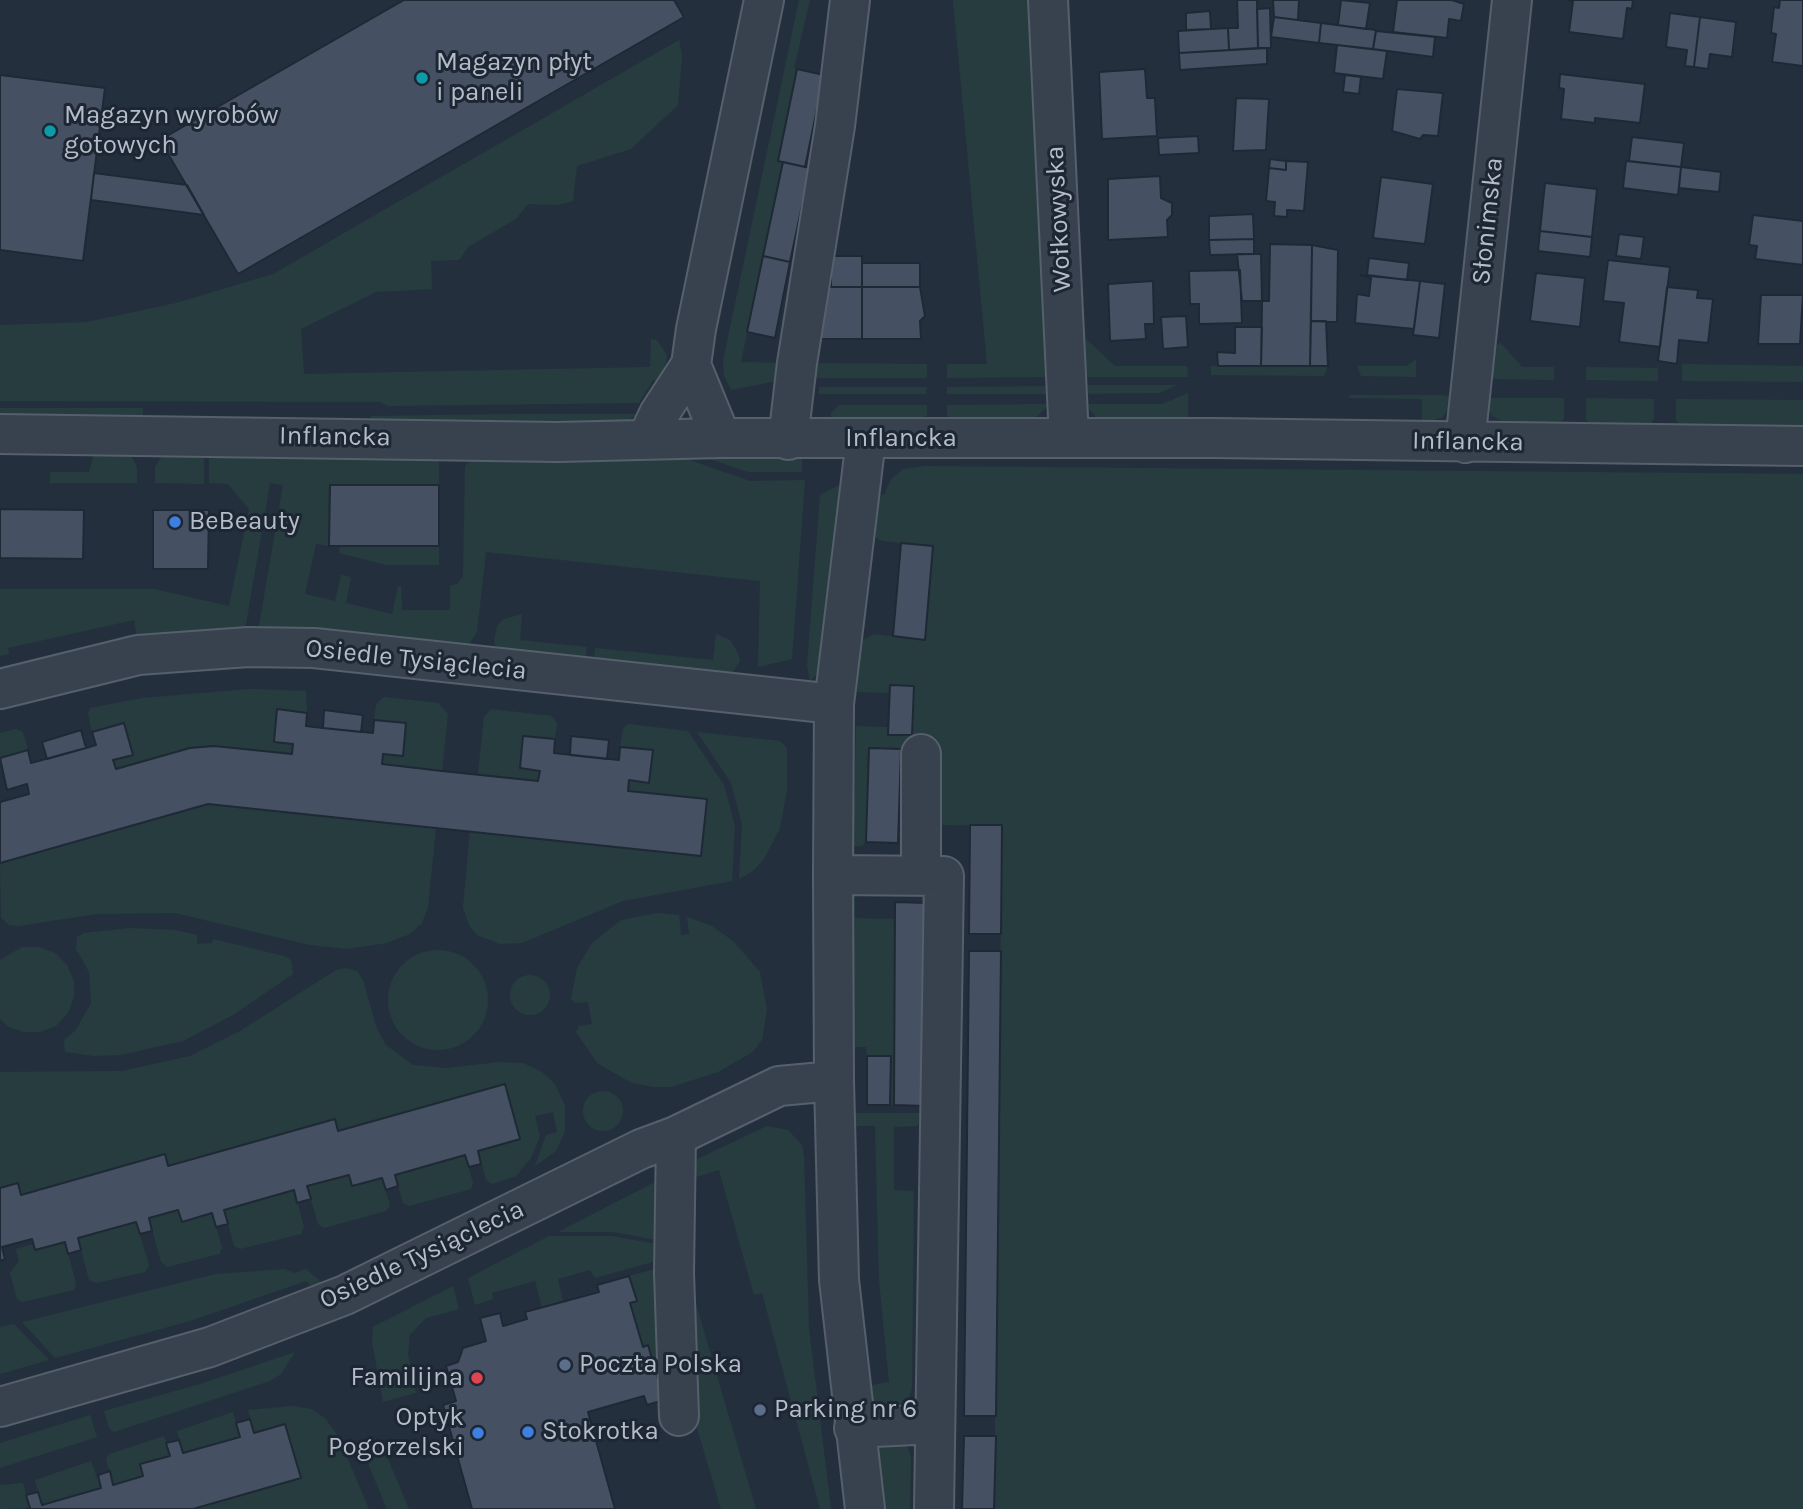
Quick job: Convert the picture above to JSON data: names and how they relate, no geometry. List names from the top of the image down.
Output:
{
  "streets": {
    "street": [
      "Wołkowyska",
      "Słonimska",
      "Inflancka",
      "Osiedle Tysiąclecia"
    ]
  },
  "crossings": [
    ["Wołkowyska", "Inflancka"],
    ["Słonimska", "Inflancka"]
  ],
  "places": [
    "Magazyn płyt i paneli",
    "Magazyn wyrobów gotowych",
    "BeBeauty",
    "Poczta Polska",
    "Familijna",
    "Parking nr 6",
    "Stokrotka",
    "Optyk Pogorzelski"
  ]
}
